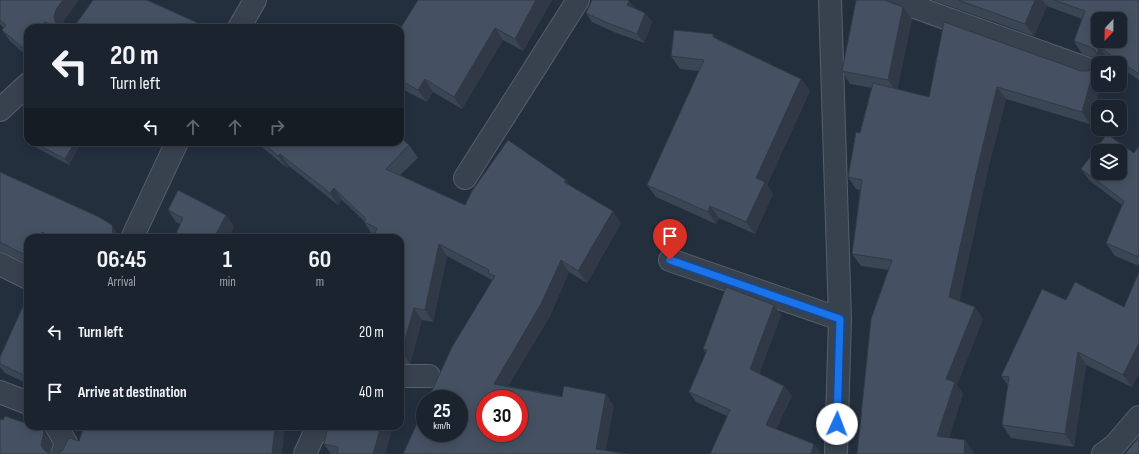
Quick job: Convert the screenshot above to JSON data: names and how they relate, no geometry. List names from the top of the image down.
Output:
{
  "north": "bottom",
  "page": {
    "turn": ["20 m", "Turn left"],
    "eta": [
      "06:45",
      "Arrival",
      "1",
      "min",
      "60",
      "m"
    ],
    "list": [
      {
        "name": "Turn left",
        "value": "20 m"
      },
      {
        "name": "Arrive at destination",
        "value": "40 m"
      }
    ],
    "speed": "25 km/h",
    "limit": "30"
  }
}
